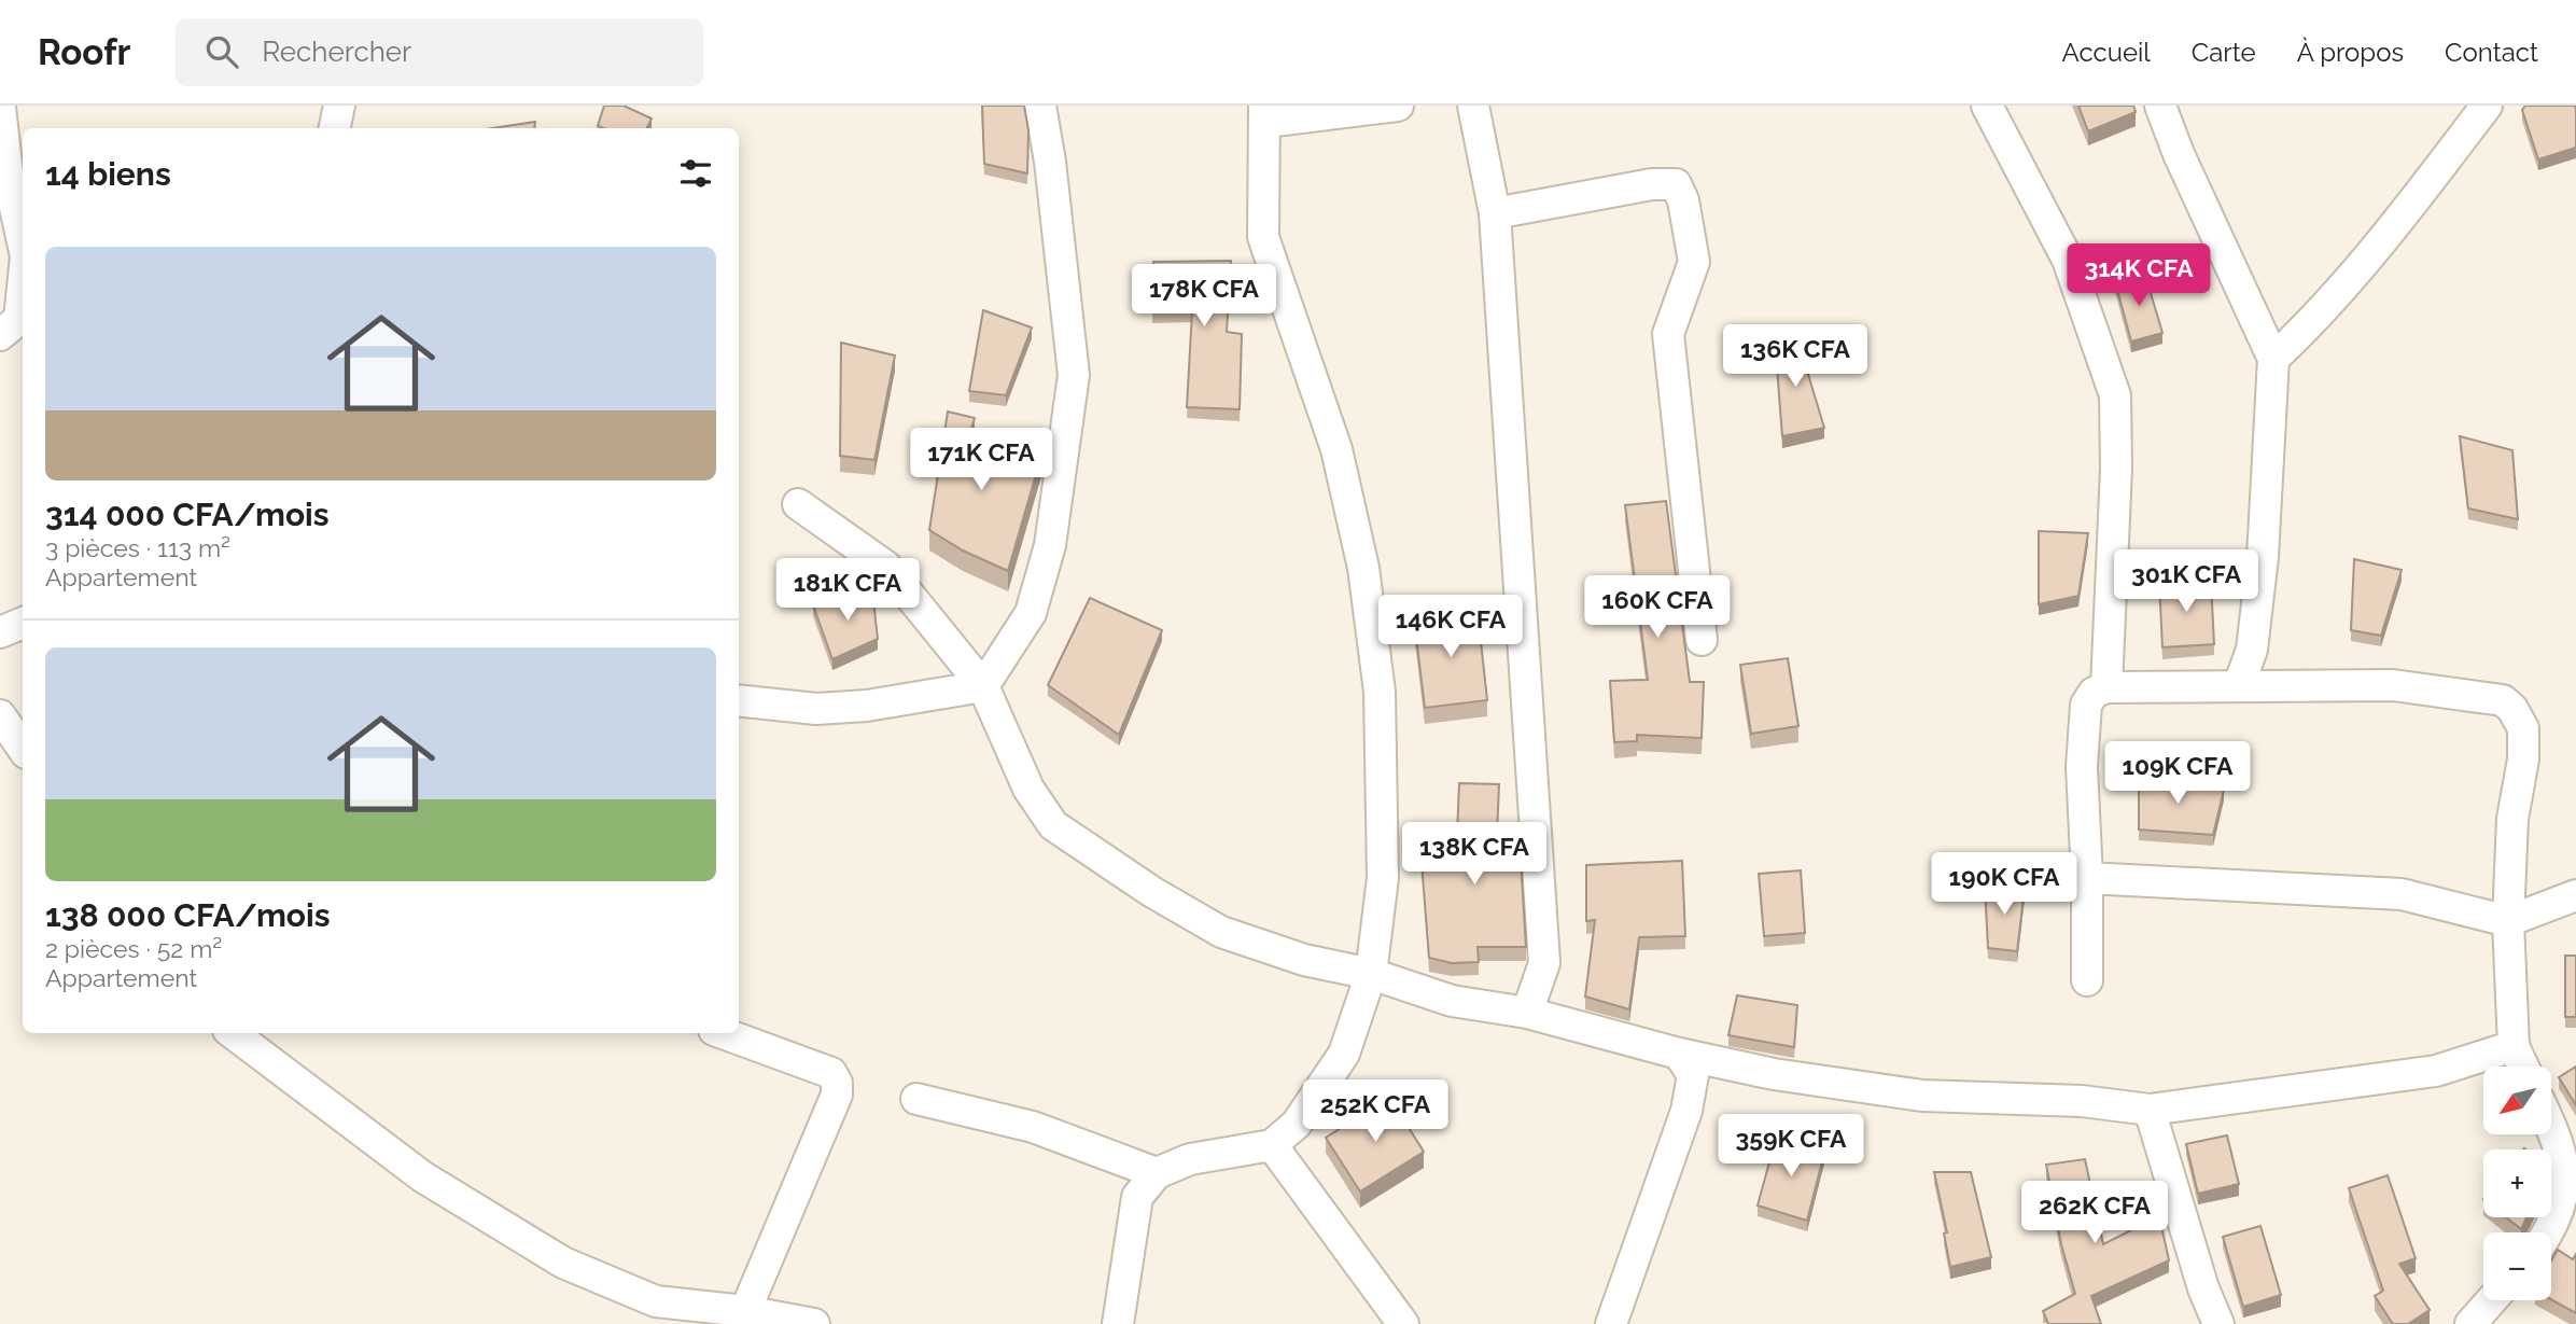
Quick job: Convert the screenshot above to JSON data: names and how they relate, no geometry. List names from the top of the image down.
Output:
{
  "north": "bottom left",
  "page": {
    "header": "Roofr",
    "search": "Rechercher",
    "nav": [
      "Accueil",
      "Carte",
      "À propos",
      "Contact"
    ],
    "heading": "14 biens",
    "list": [
      {
        "name": "314 000 CFA/mois",
        "note": "3 pièces · 113 m² · Appartement"
      },
      {
        "name": "138 000 CFA/mois",
        "note": "2 pièces · 52 m² · Appartement"
      }
    ],
    "price": [
      "314K CFA",
      "178K CFA",
      "136K CFA",
      "171K CFA",
      "301K CFA",
      "181K CFA",
      "160K CFA",
      "146K CFA",
      "109K CFA",
      "138K CFA",
      "190K CFA",
      "252K CFA",
      "359K CFA",
      "262K CFA"
    ],
    "map_buttons": ["+", "−"]
  }
}
